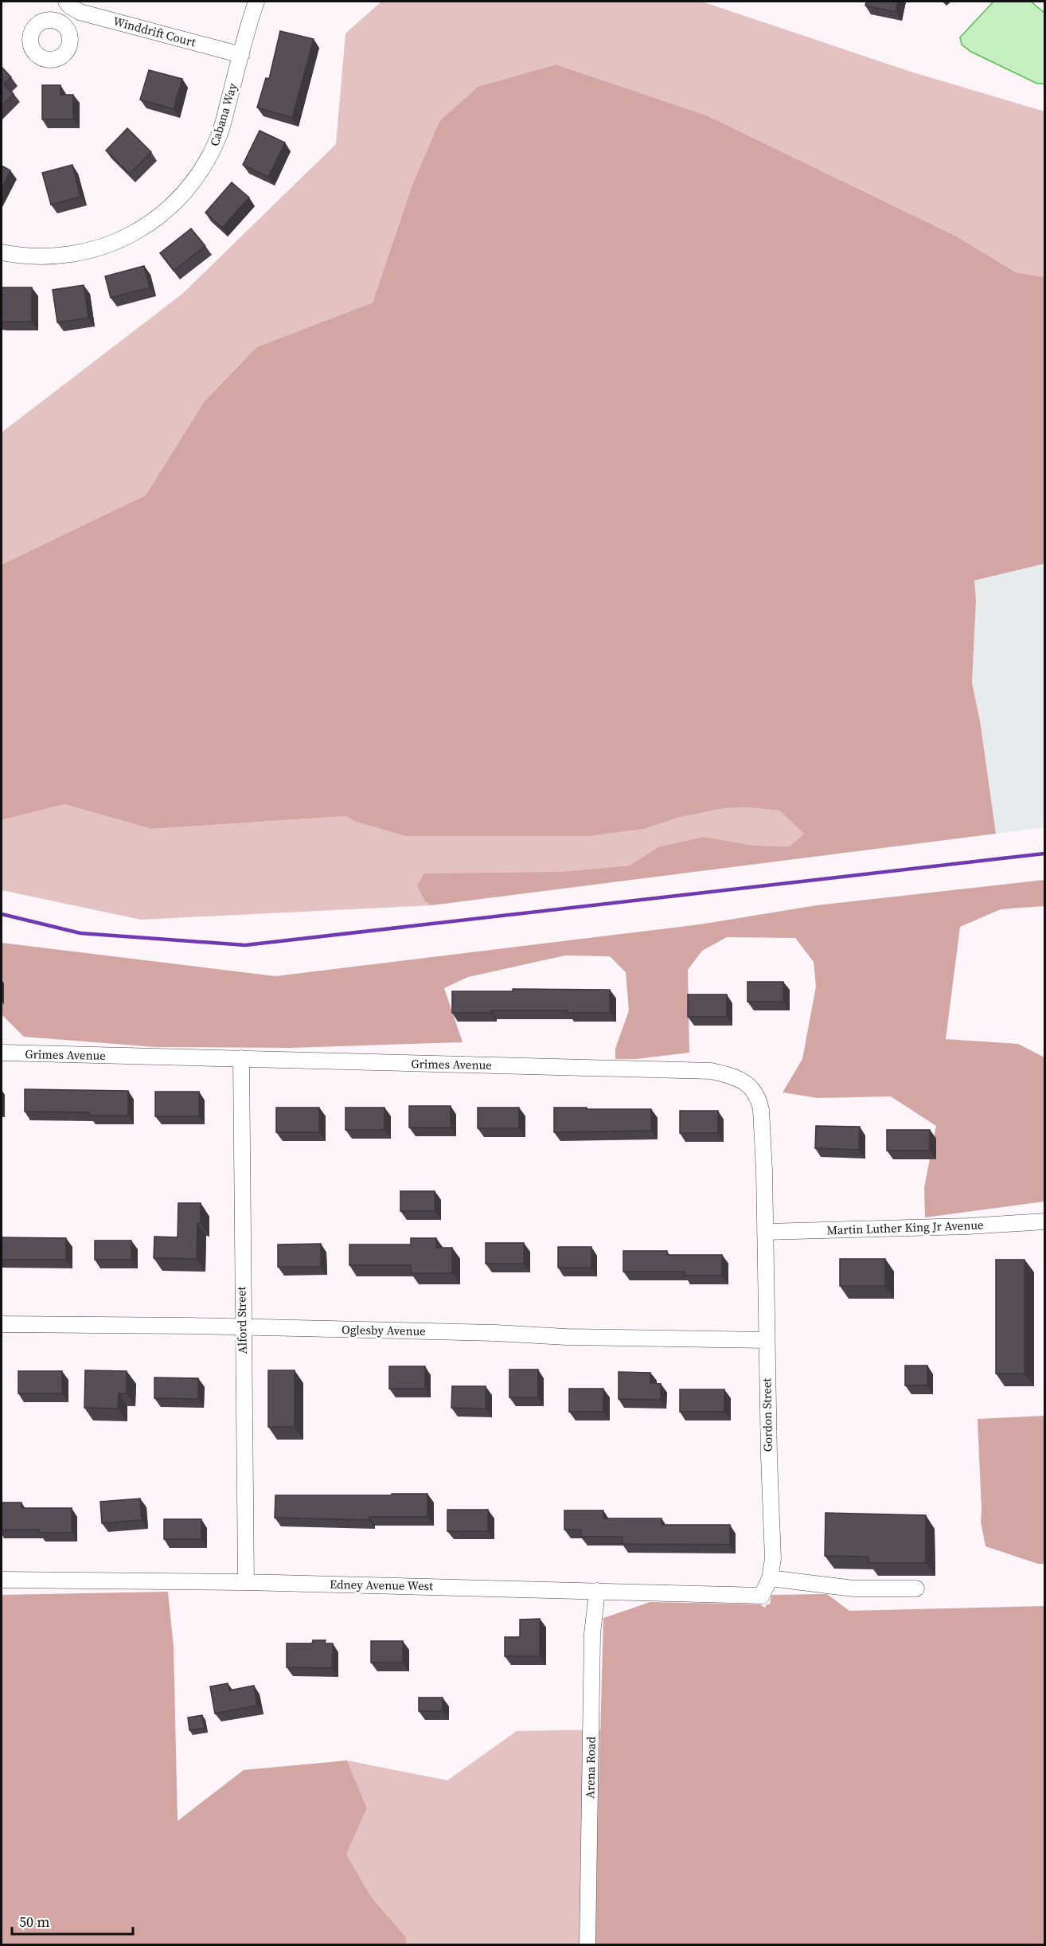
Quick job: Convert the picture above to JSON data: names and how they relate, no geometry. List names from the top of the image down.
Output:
{
  "streets": {
    "street": [
      "Winddrift Court",
      "Cabana Way",
      "Grimes Avenue",
      "Martin Luther King Jr Avenue",
      "Alford Street",
      "Oglesby Avenue",
      "Gordon Street",
      "Edney Avenue West",
      "Arena Road"
    ]
  },
  "crossings": [
    ["Winddrift Court", "Cabana Way"],
    ["Grimes Avenue", "Martin Luther King Jr Avenue"],
    ["Grimes Avenue", "Alford Street"],
    ["Grimes Avenue", "Gordon Street"],
    ["Martin Luther King Jr Avenue", "Gordon Street"],
    ["Alford Street", "Oglesby Avenue"],
    ["Alford Street", "Edney Avenue West"],
    ["Oglesby Avenue", "Gordon Street"],
    ["Gordon Street", "Edney Avenue West"],
    ["Edney Avenue West", "Arena Road"]
  ],
  "scale_bar": "50 m"
}
